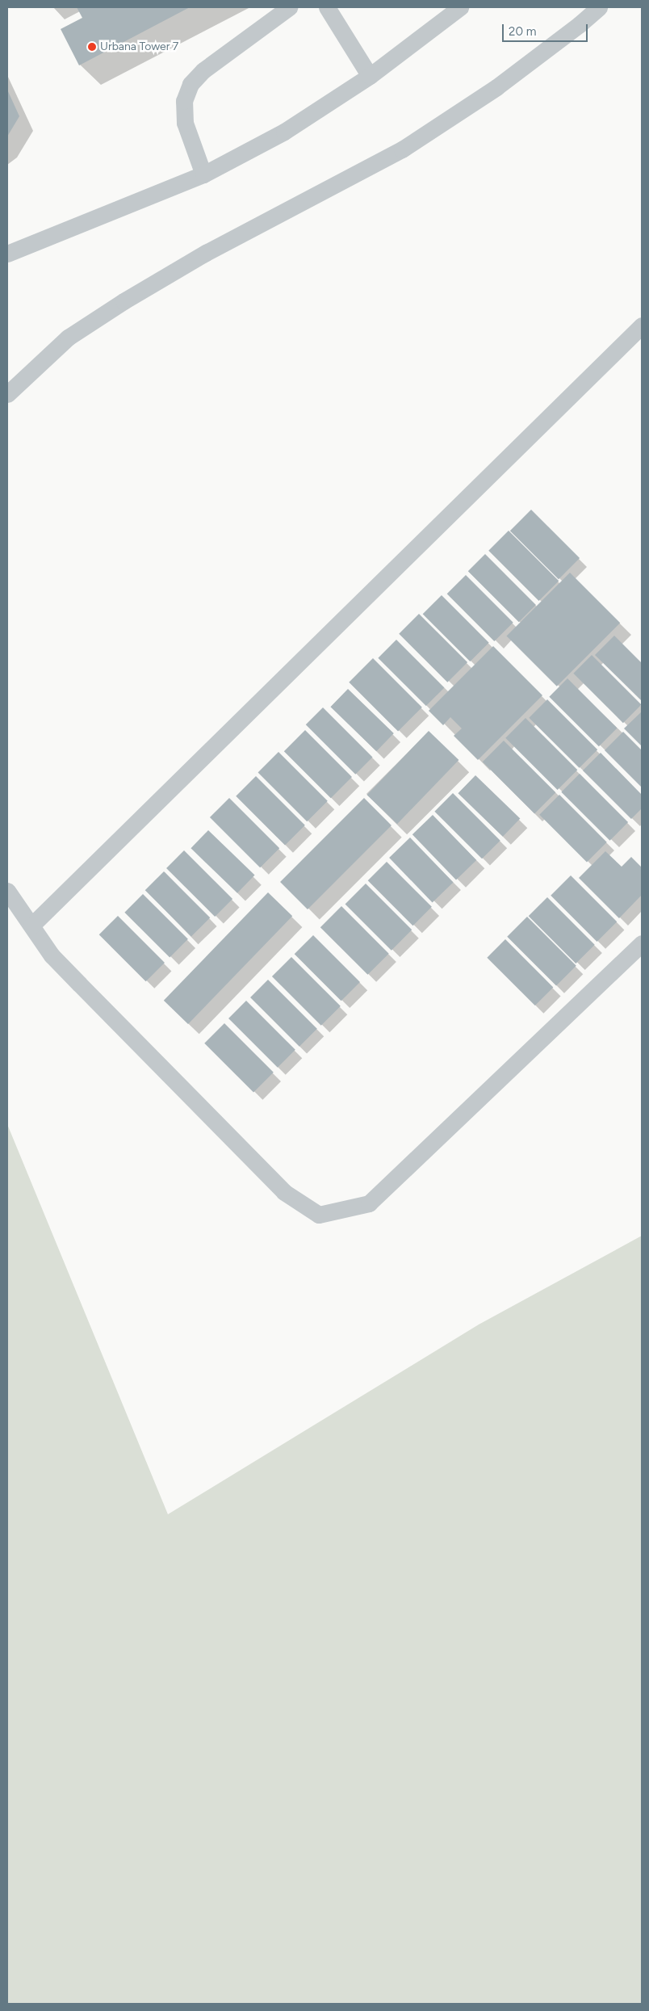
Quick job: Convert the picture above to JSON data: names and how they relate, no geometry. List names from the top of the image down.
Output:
{
  "places": ["Urbana Tower 7"],
  "scale_bar": "20 m"
}
